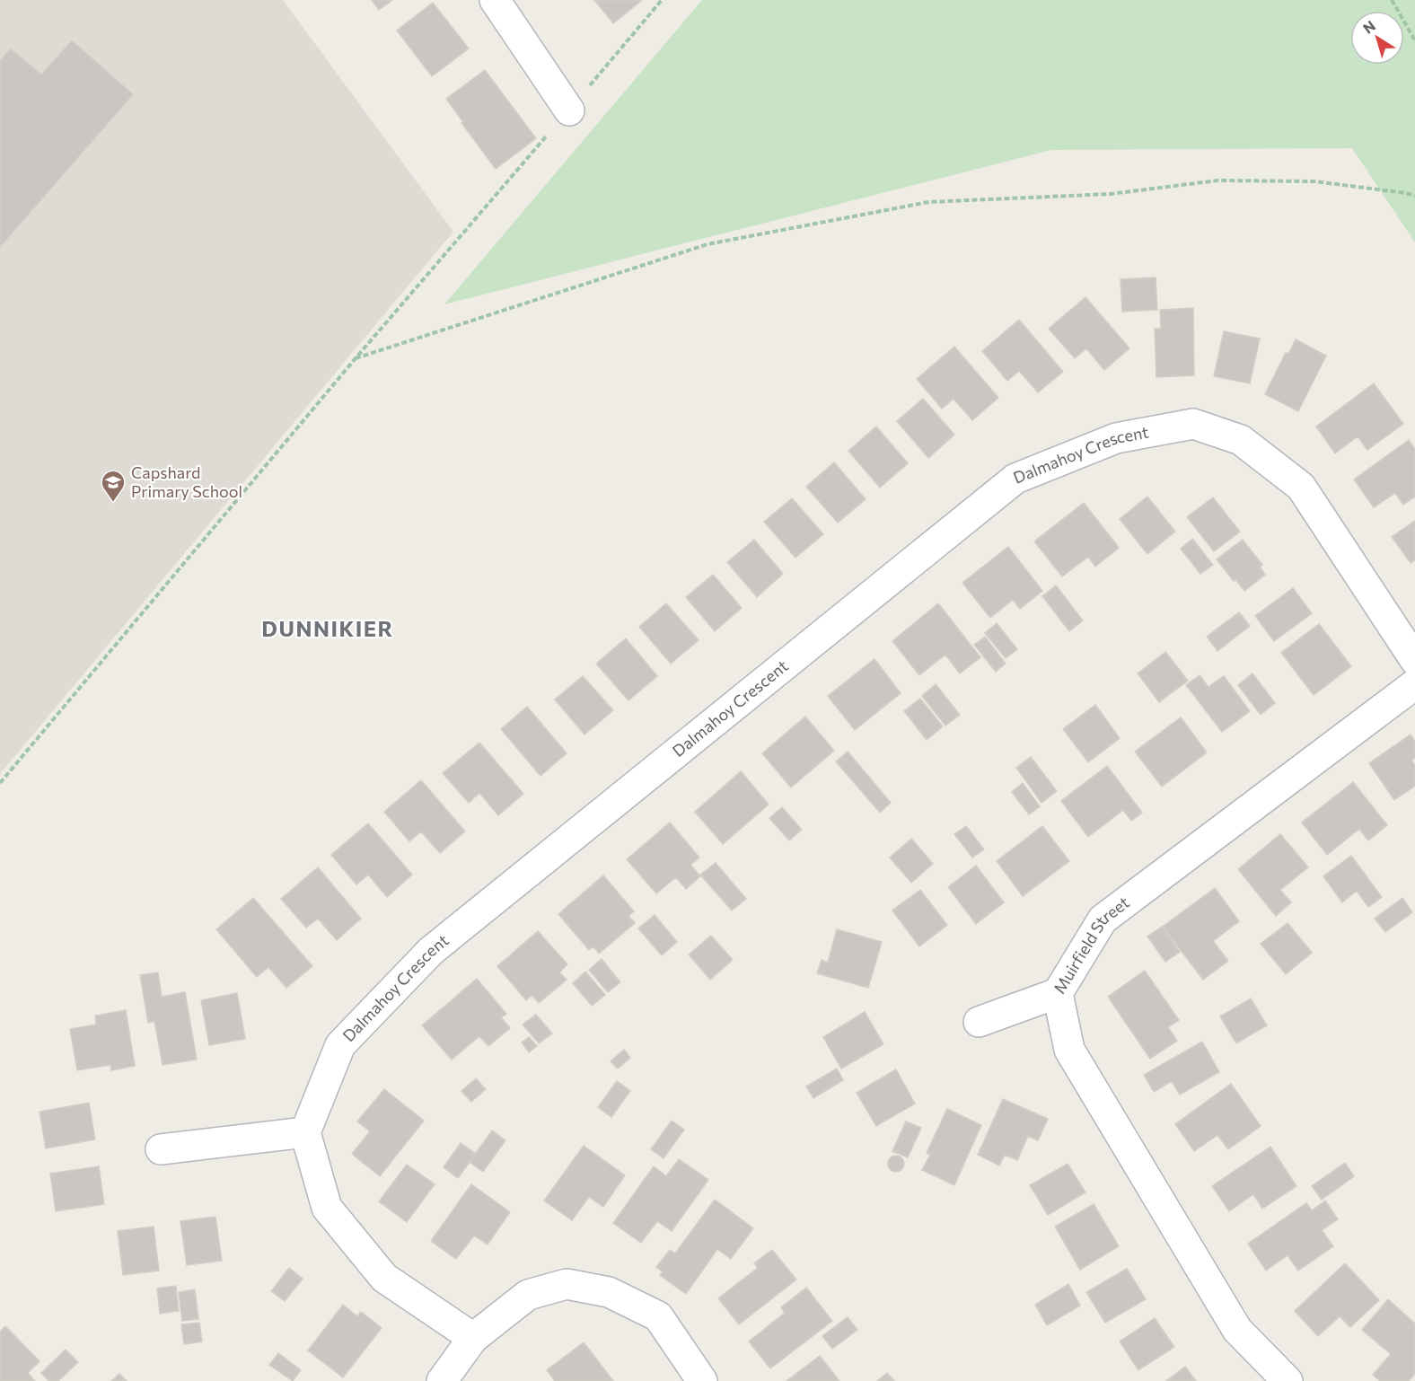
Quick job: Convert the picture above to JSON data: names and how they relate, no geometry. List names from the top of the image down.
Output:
{
  "streets": {
    "street": ["Dalmahoy Crescent", "Muirfield Street"]
  },
  "districts": ["DUNNIKIER"],
  "places": {
    "school or university": ["Capshard Primary School"]
  },
  "north": "top left"
}
